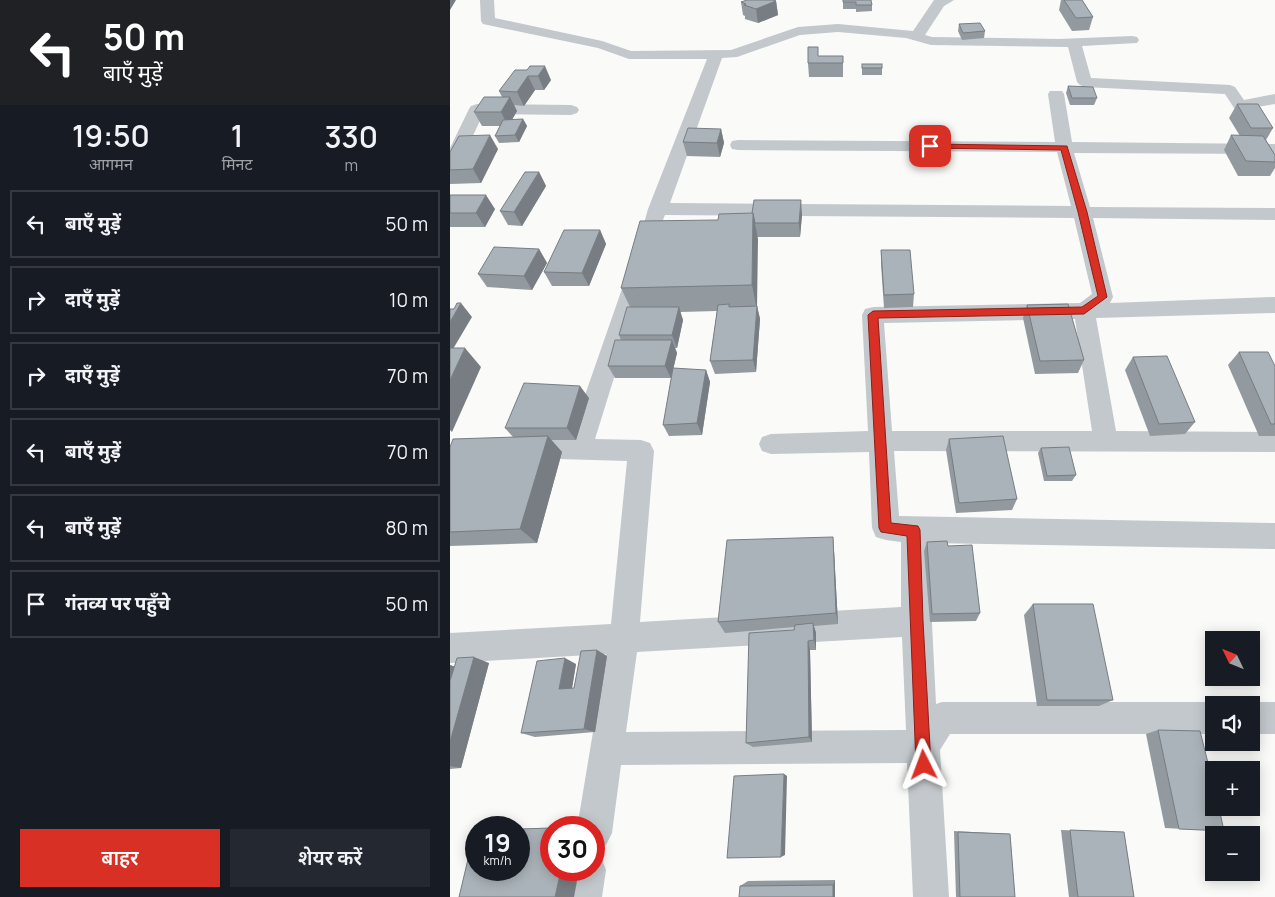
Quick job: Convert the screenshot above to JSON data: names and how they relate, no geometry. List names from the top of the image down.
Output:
{
  "north": "top left",
  "page": {
    "turn": ["50 m", "बाएँ मुड़ें"],
    "eta": [
      "19:50",
      "आगमन",
      "1",
      "मिनट",
      "330",
      "m"
    ],
    "list": [
      {
        "name": "बाएँ मुड़ें",
        "value": "50 m"
      },
      {
        "name": "दाएँ मुड़ें",
        "value": "10 m"
      },
      {
        "name": "दाएँ मुड़ें",
        "value": "70 m"
      },
      {
        "name": "बाएँ मुड़ें",
        "value": "70 m"
      },
      {
        "name": "बाएँ मुड़ें",
        "value": "80 m"
      },
      {
        "name": "गंतव्य पर पहुँचे",
        "value": "50 m"
      }
    ],
    "map_buttons": ["+", "−"],
    "speed": "19 km/h",
    "limit": "30",
    "buttons": ["बाहर", "शेयर करें"]
  }
}
